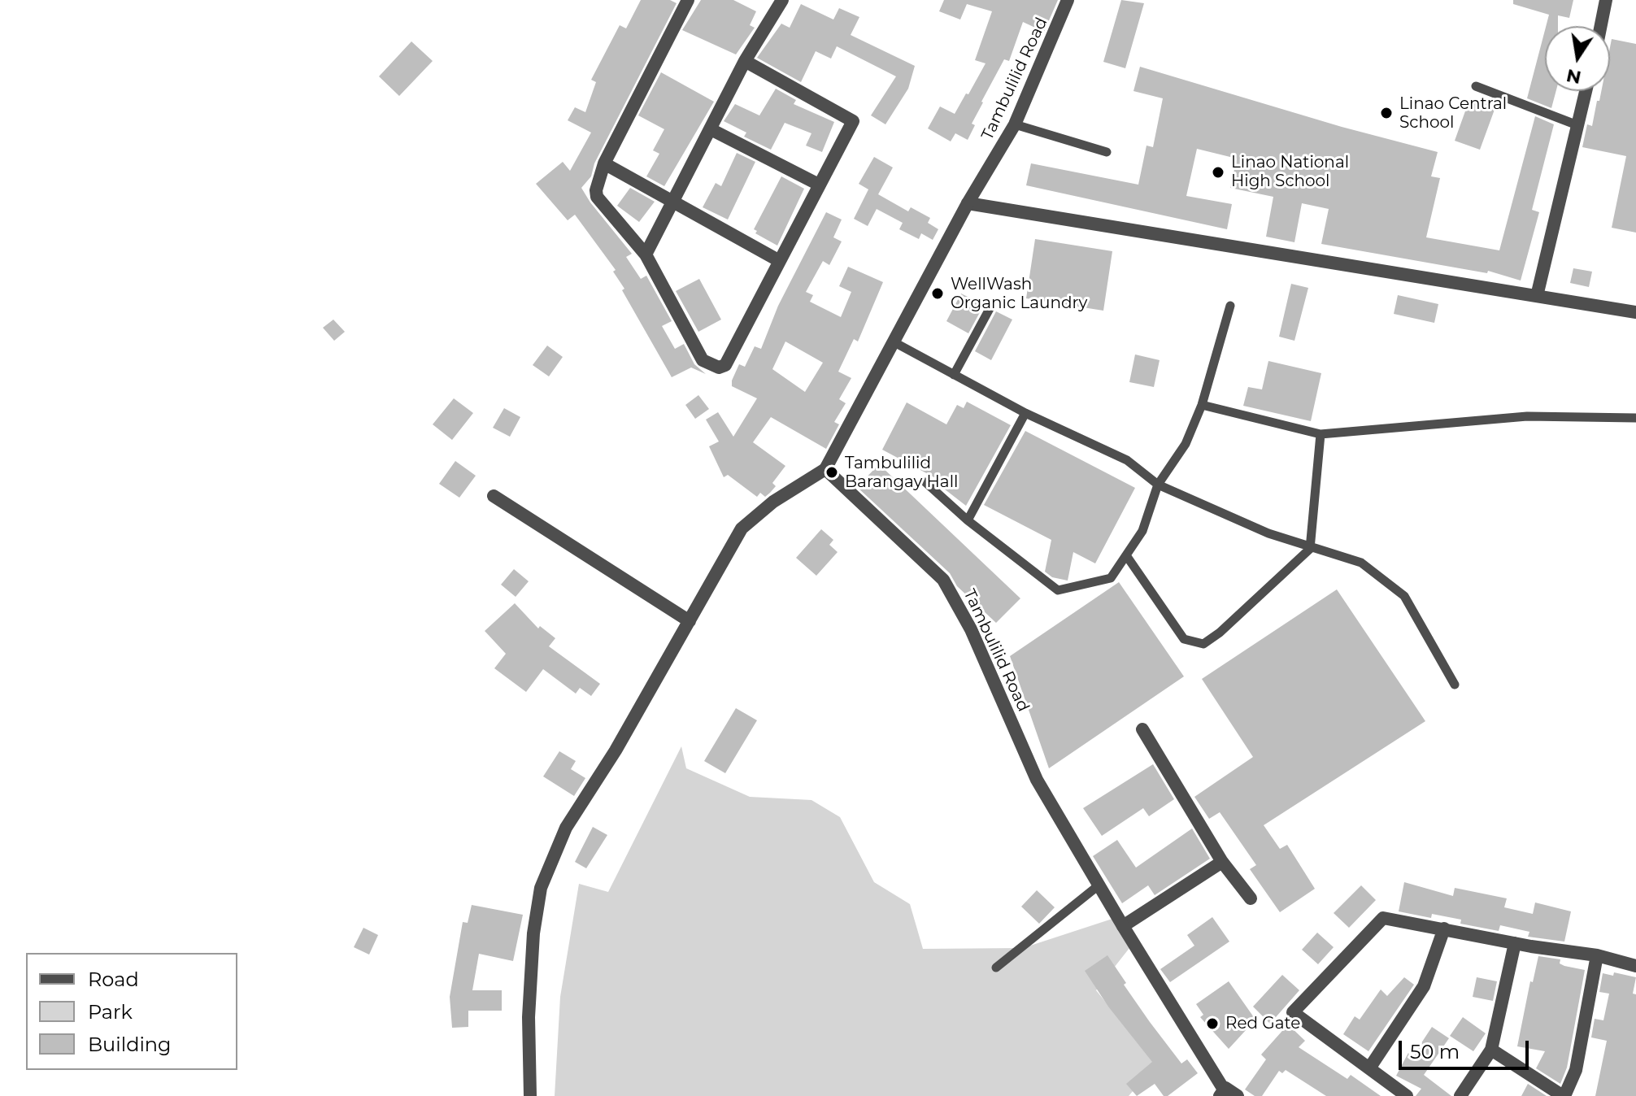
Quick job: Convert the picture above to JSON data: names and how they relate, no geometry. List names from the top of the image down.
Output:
{
  "streets": {
    "street": ["Tambulilid Road"]
  },
  "places": [
    "Linao Central School",
    "Linao National High School",
    "WellWash Organic Laundry",
    "Tambulilid Barangay Hall",
    "Red Gate"
  ],
  "legend": ["Road", "Park", "Building"],
  "scale_bar": "50 m",
  "north": "bottom"
}
